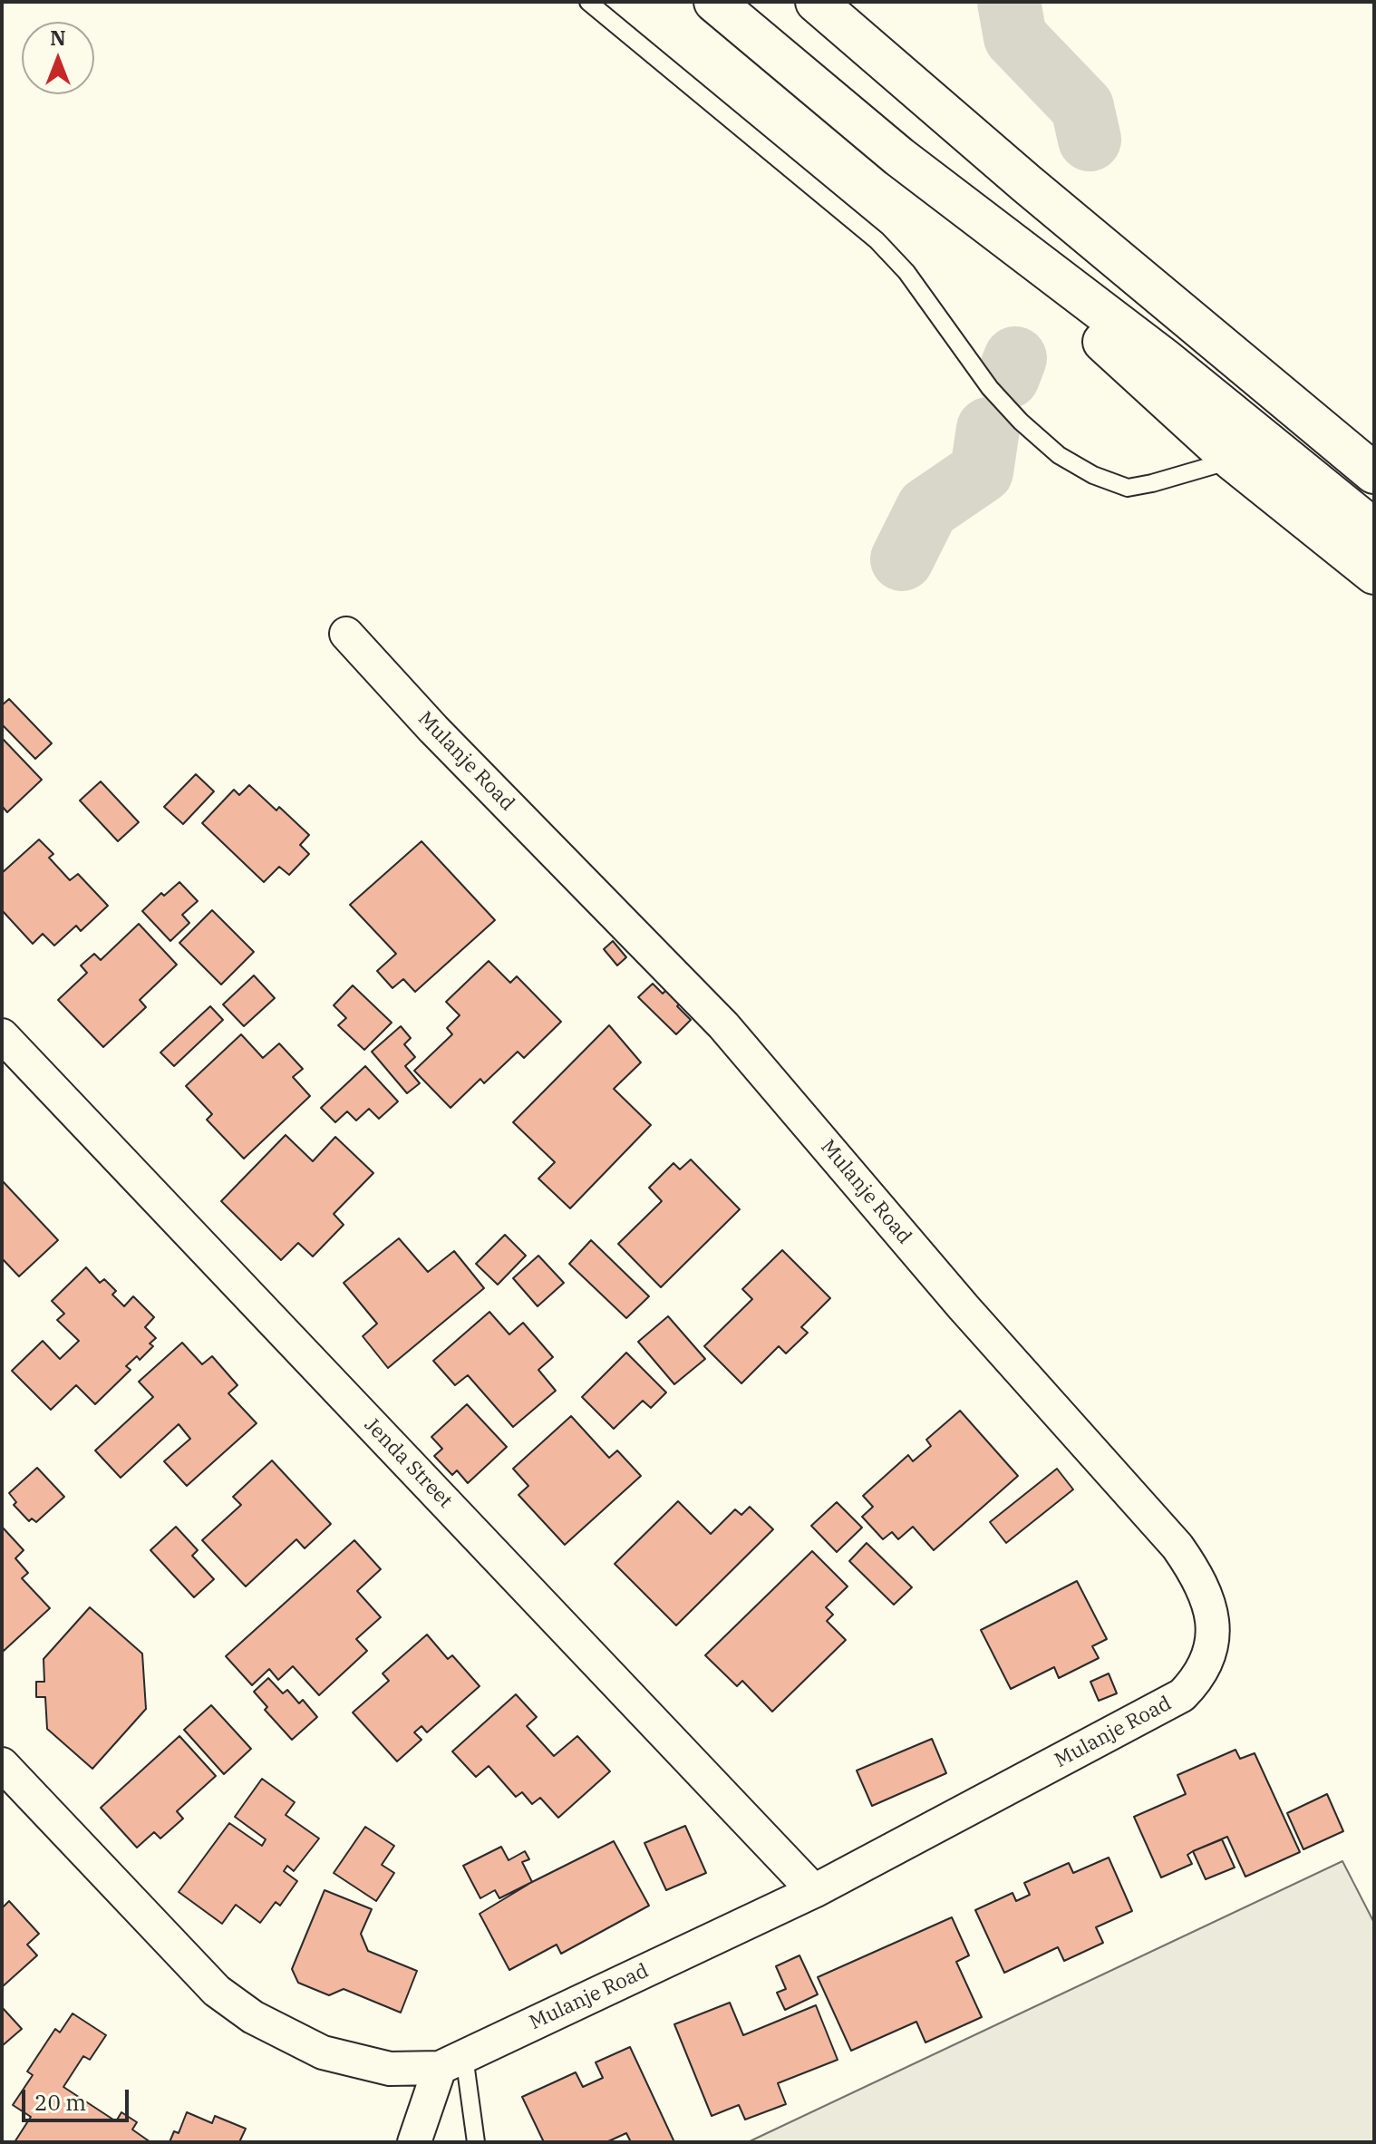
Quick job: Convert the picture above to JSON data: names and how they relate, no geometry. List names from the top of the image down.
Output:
{
  "streets": {
    "street": ["Mulanje Road", "Jenda Street"]
  },
  "crossings": [
    ["Mulanje Road", "Jenda Street"]
  ],
  "scale_bar": "20 m",
  "north": "top"
}
